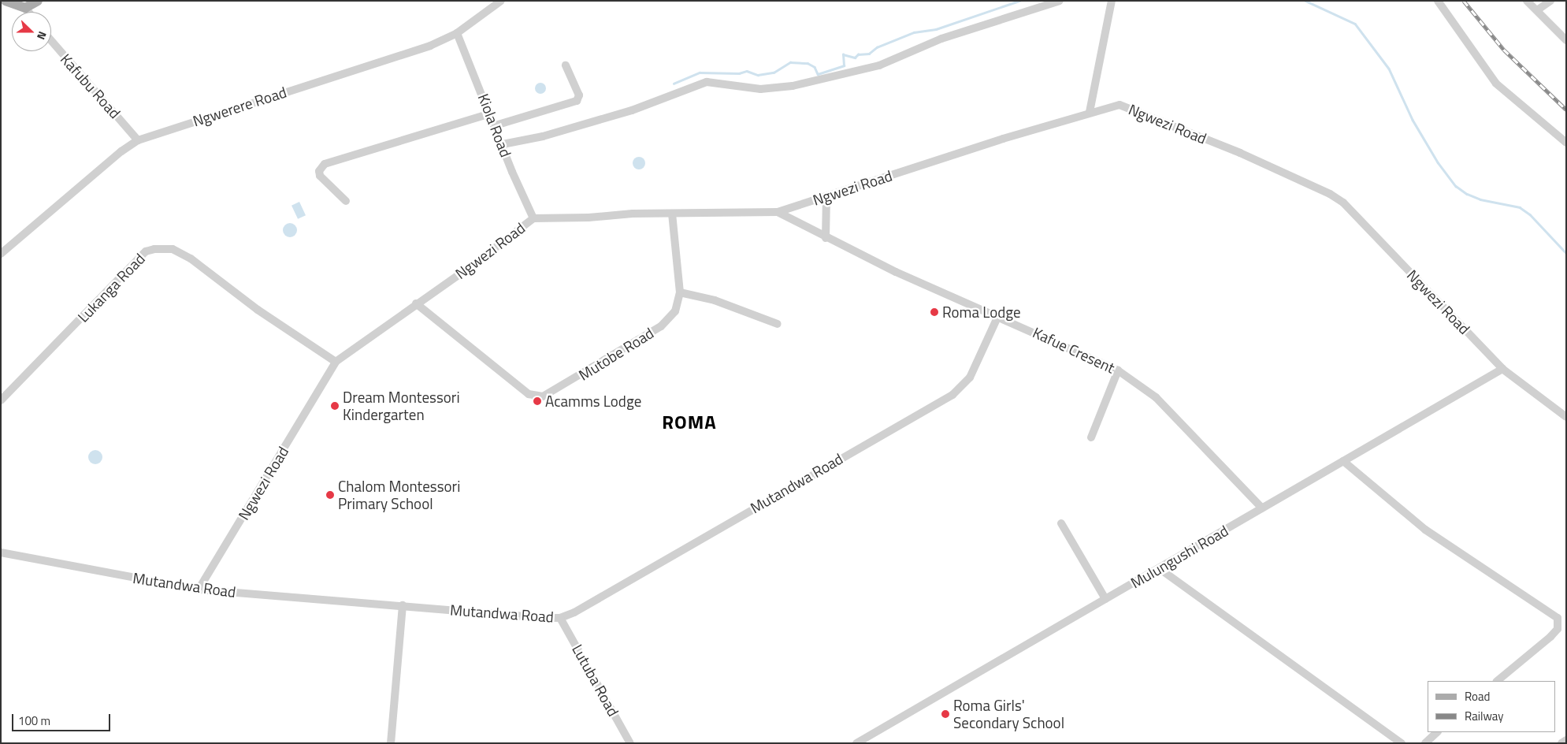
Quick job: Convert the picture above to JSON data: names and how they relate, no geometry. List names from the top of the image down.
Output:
{
  "streets": {
    "street": [
      "Kafubu Road",
      "Ngwerere Road",
      "Ngwezi Road",
      "Kiola Road",
      "Lukanga Road",
      "Kafue Cresent",
      "Mutobe Road",
      "Mutandwa Road",
      "Mulungushi Road",
      "Lutuba Road"
    ]
  },
  "crossings": [
    ["Kafubu Road", "Ngwerere Road"],
    ["Ngwerere Road", "Kiola Road"],
    ["Ngwezi Road", "Kiola Road"],
    ["Ngwezi Road", "Lukanga Road"],
    ["Ngwezi Road", "Kafue Cresent"],
    ["Ngwezi Road", "Mutobe Road"],
    ["Ngwezi Road", "Mutandwa Road"],
    ["Ngwezi Road", "Mulungushi Road"],
    ["Kafue Cresent", "Mutandwa Road"],
    ["Kafue Cresent", "Mulungushi Road"],
    ["Mutandwa Road", "Lutuba Road"]
  ],
  "districts": ["ROMA"],
  "places": [
    "Roma Lodge",
    "Acamms Lodge",
    "Dream Montessori Kindergarten",
    "Chalom Montessori Primary School",
    "Roma Girls' Secondary School"
  ],
  "legend": ["Road", "Railway"],
  "scale_bar": "100 m",
  "north": "right"
}
